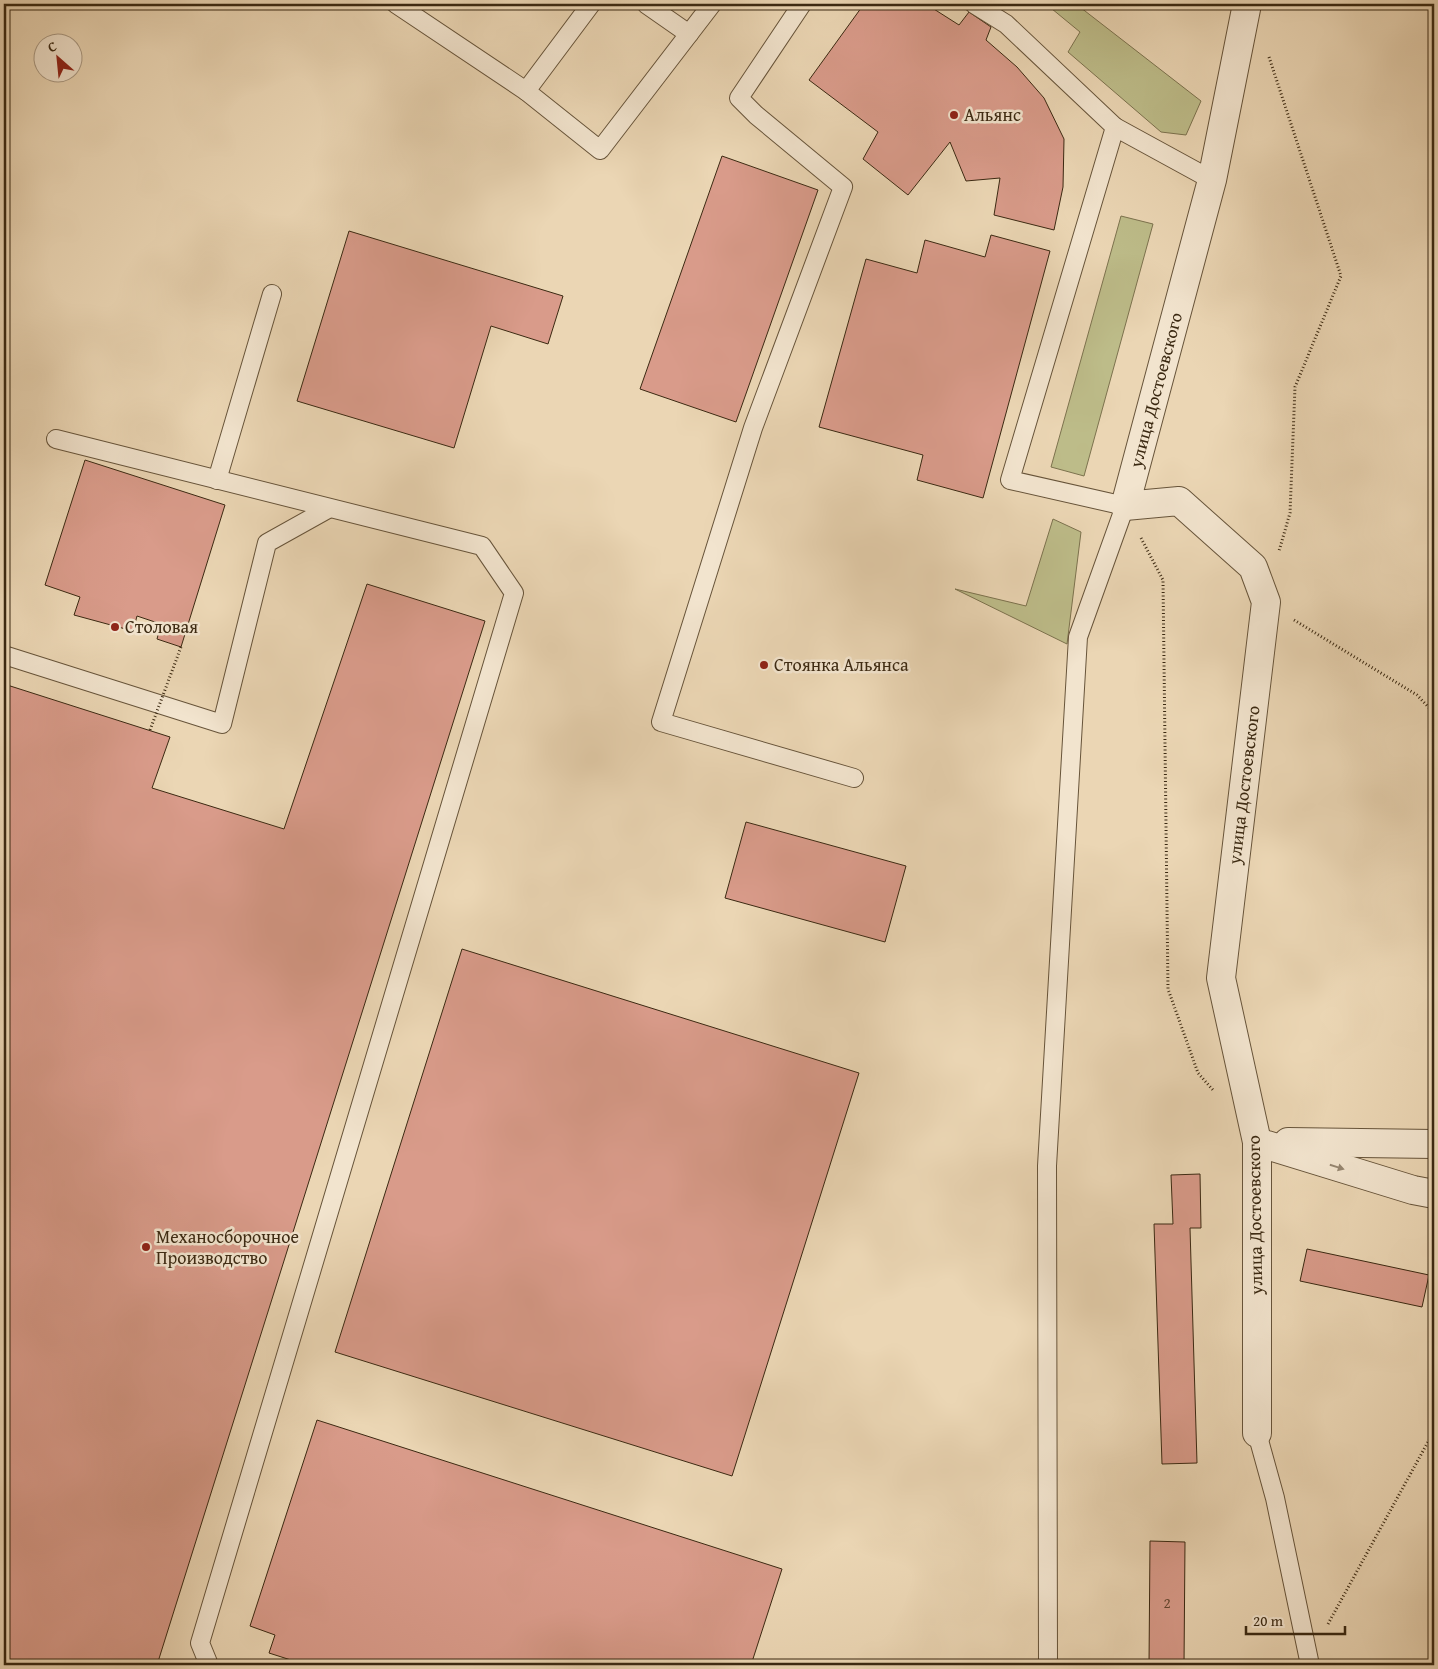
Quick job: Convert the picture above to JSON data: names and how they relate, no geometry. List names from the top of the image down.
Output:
{
  "streets": {
    "street": ["улица Достоевского"]
  },
  "places": [
    "Альянс",
    "Столовая",
    "Стоянка Альянса",
    "Механосборочное Производство"
  ],
  "house_numbers": ["2"],
  "scale_bar": "20 m",
  "north": "top left"
}
